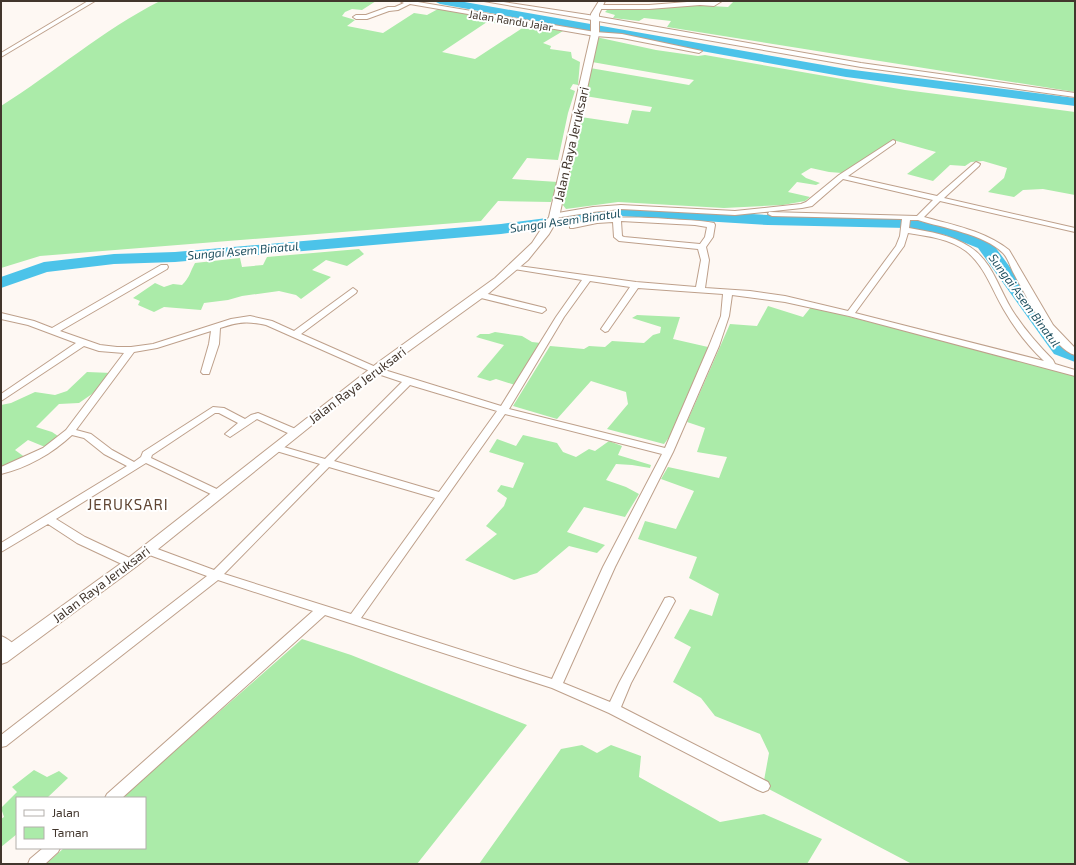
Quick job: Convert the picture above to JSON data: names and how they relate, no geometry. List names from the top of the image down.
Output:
{
  "streets": {
    "street": ["Jalan Randu Jajar", "Jalan Raya Jeruksari"]
  },
  "crossings": [
    ["Jalan Randu Jajar", "Jalan Raya Jeruksari"]
  ],
  "districts": ["JERUKSARI"],
  "water": ["Sungai Asem Binatul"],
  "legend": ["Jalan", "Taman"]
}
